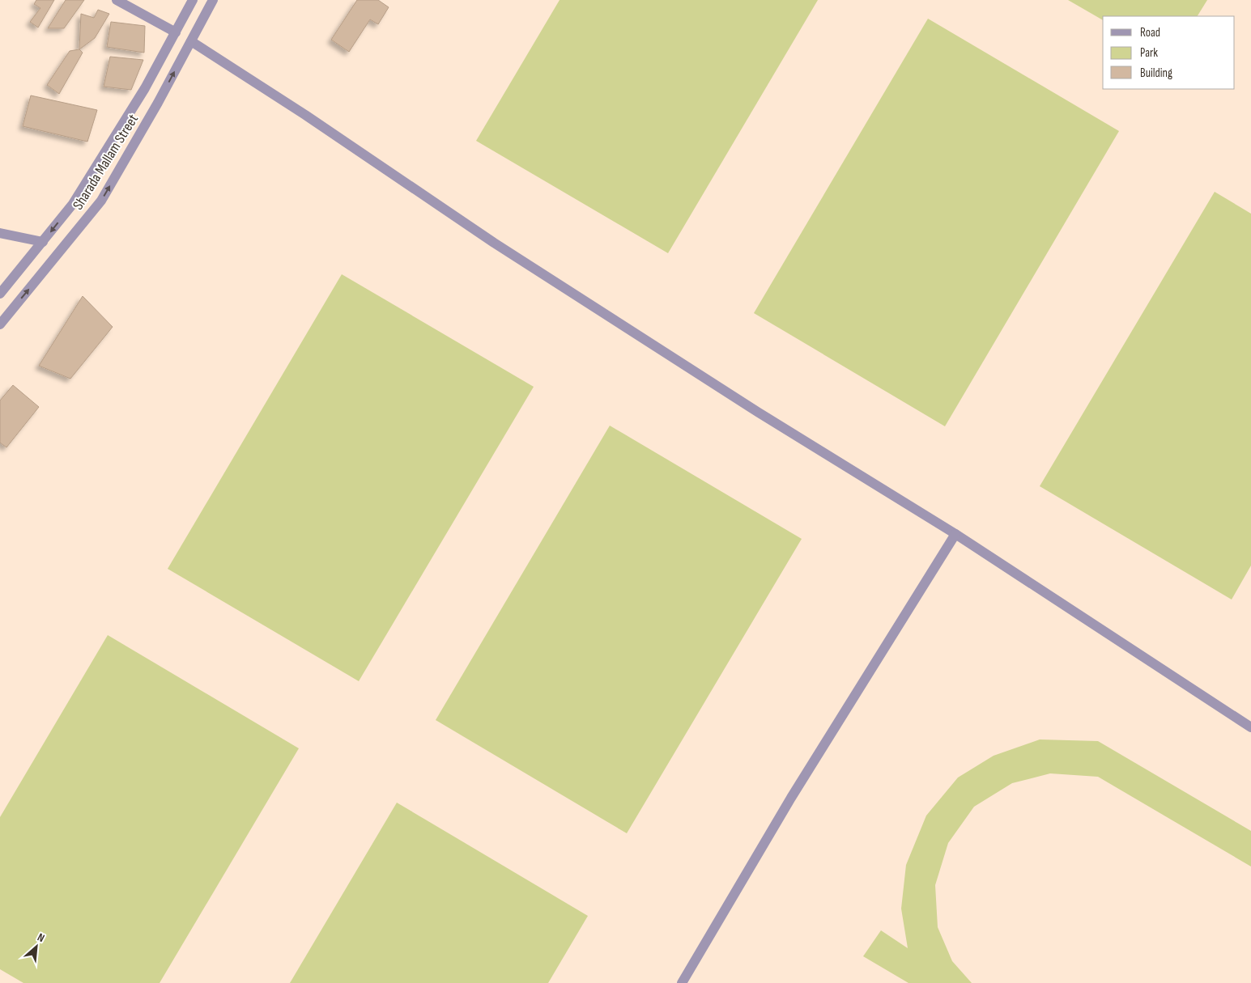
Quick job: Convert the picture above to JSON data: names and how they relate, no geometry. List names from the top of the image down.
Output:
{
  "streets": {
    "street": ["Sharada Mallam Street"]
  },
  "legend": ["Road", "Park", "Building"],
  "north": "top right"
}
